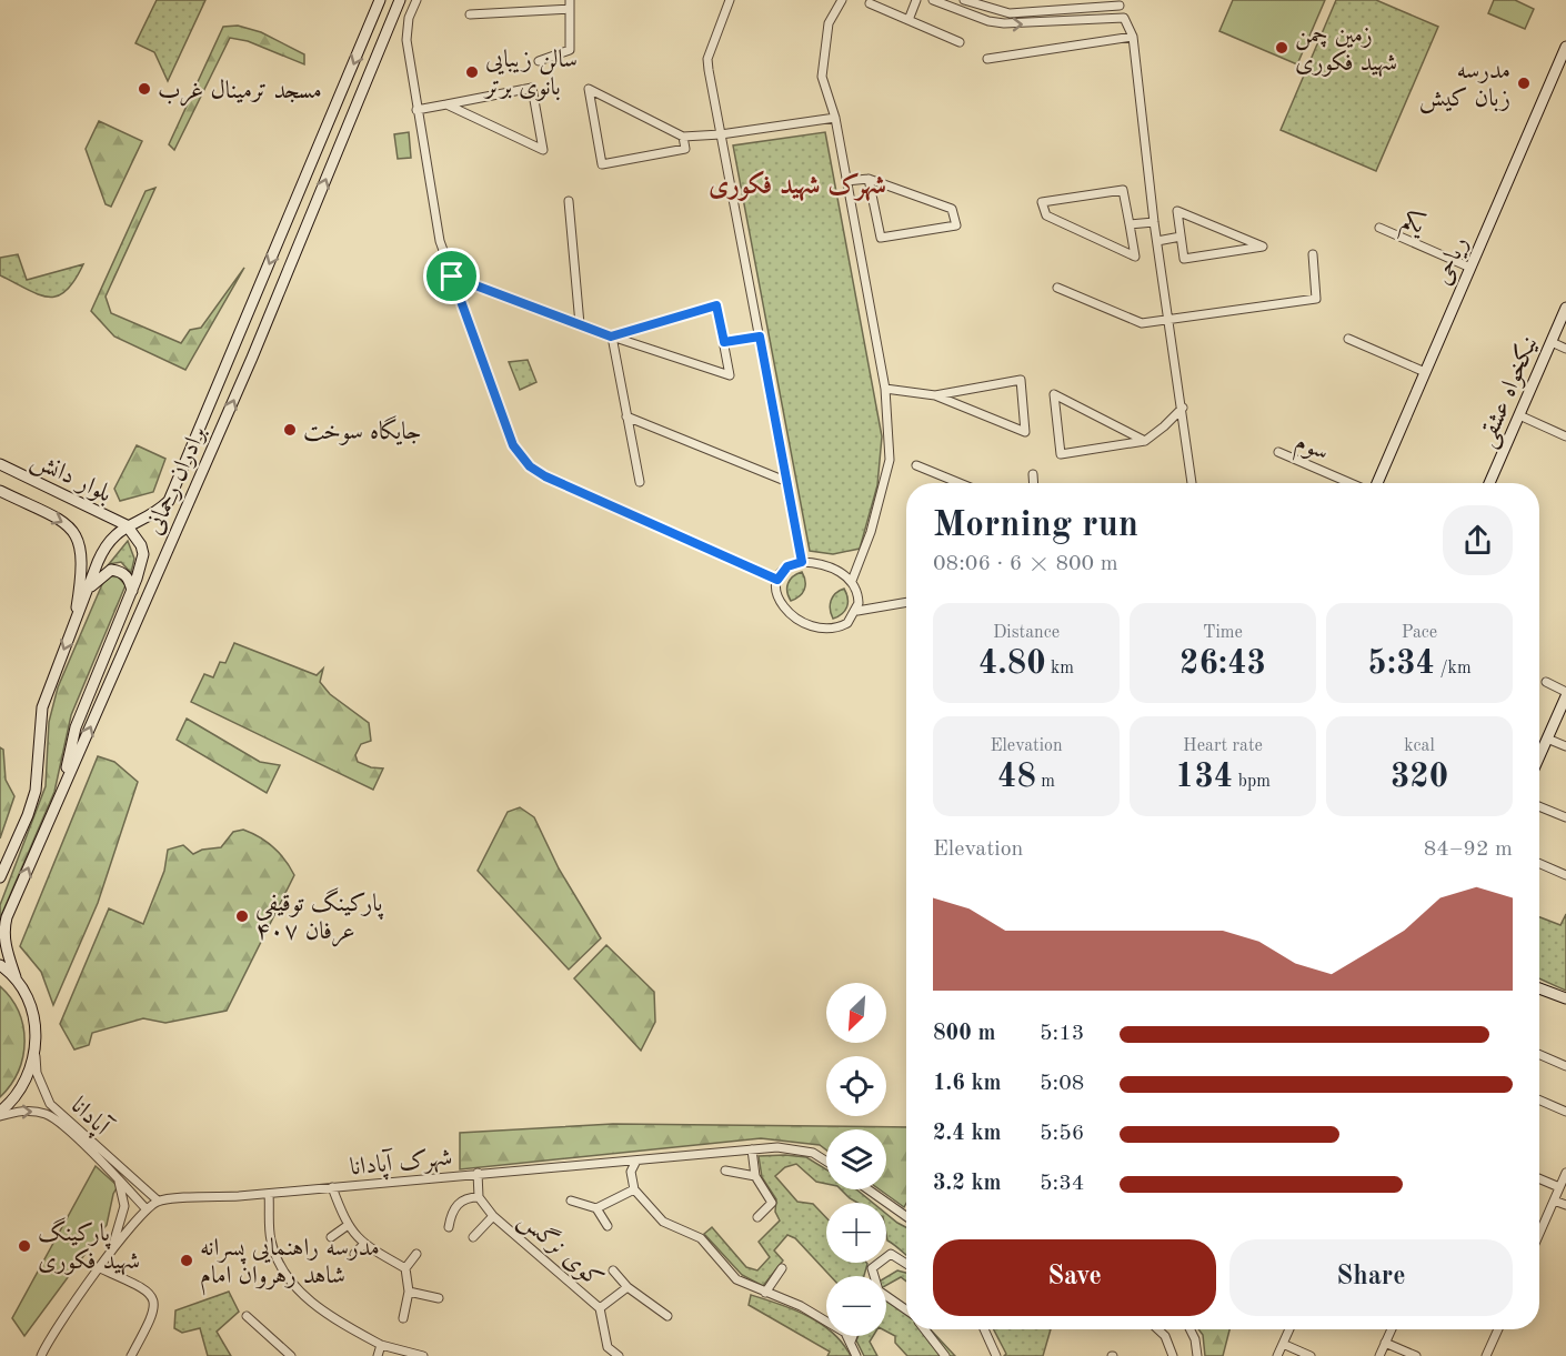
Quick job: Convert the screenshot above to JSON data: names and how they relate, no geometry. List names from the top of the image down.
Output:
{
  "streets": {
    "main road": [
      "ریاحی",
      "نیکخواه عشقی",
      "بلوار دانش",
      "برادران رحمانی"
    ],
    "street": [
      "یکم",
      "سوم",
      "آپادانا",
      "شهرک آپادانا",
      "کوی نرگس"
    ]
  },
  "crossings": [
    ["یکم", "ریاحی"],
    ["بلوار دانش", "برادران رحمانی"],
    ["آپادانا", "شهرک آپادانا"]
  ],
  "one_way": ["بلوار دانش"],
  "districts": ["شهرک شهید فکوری"],
  "places": [
    "زمین چمن شهید فکوری",
    "سالن زیبایی بانوی برتر",
    "مدرسه زبان کیش",
    "مسجد ترمینال غرب",
    "جایگاه سوخت",
    "پارکینگ توقیفی عرفان ۴۰۷",
    "پارکینگ شهید فکوری",
    "مدرسه راهنمایی پسرانه شاهد رهروان امام"
  ],
  "north": "bottom left",
  "page": {
    "heading": ["Morning run", "08:06 · 6 × 800 m"],
    "stats": [
      ["Distance", "4.80 km"],
      ["Time", "26:43"],
      ["Pace", "5:34 /km"],
      ["Elevation", "48 m"],
      ["Heart rate", "134 bpm"],
      ["kcal", "320"]
    ],
    "chart": ["Elevation", "84–92 m"],
    "map_buttons": ["+", "−"],
    "list": [
      {
        "name": "800 m",
        "note": "5:13"
      },
      {
        "name": "1.6 km",
        "note": "5:08"
      },
      {
        "name": "2.4 km",
        "note": "5:56"
      },
      {
        "name": "3.2 km",
        "note": "5:34"
      }
    ],
    "buttons": ["Save", "Share"]
  }
}
